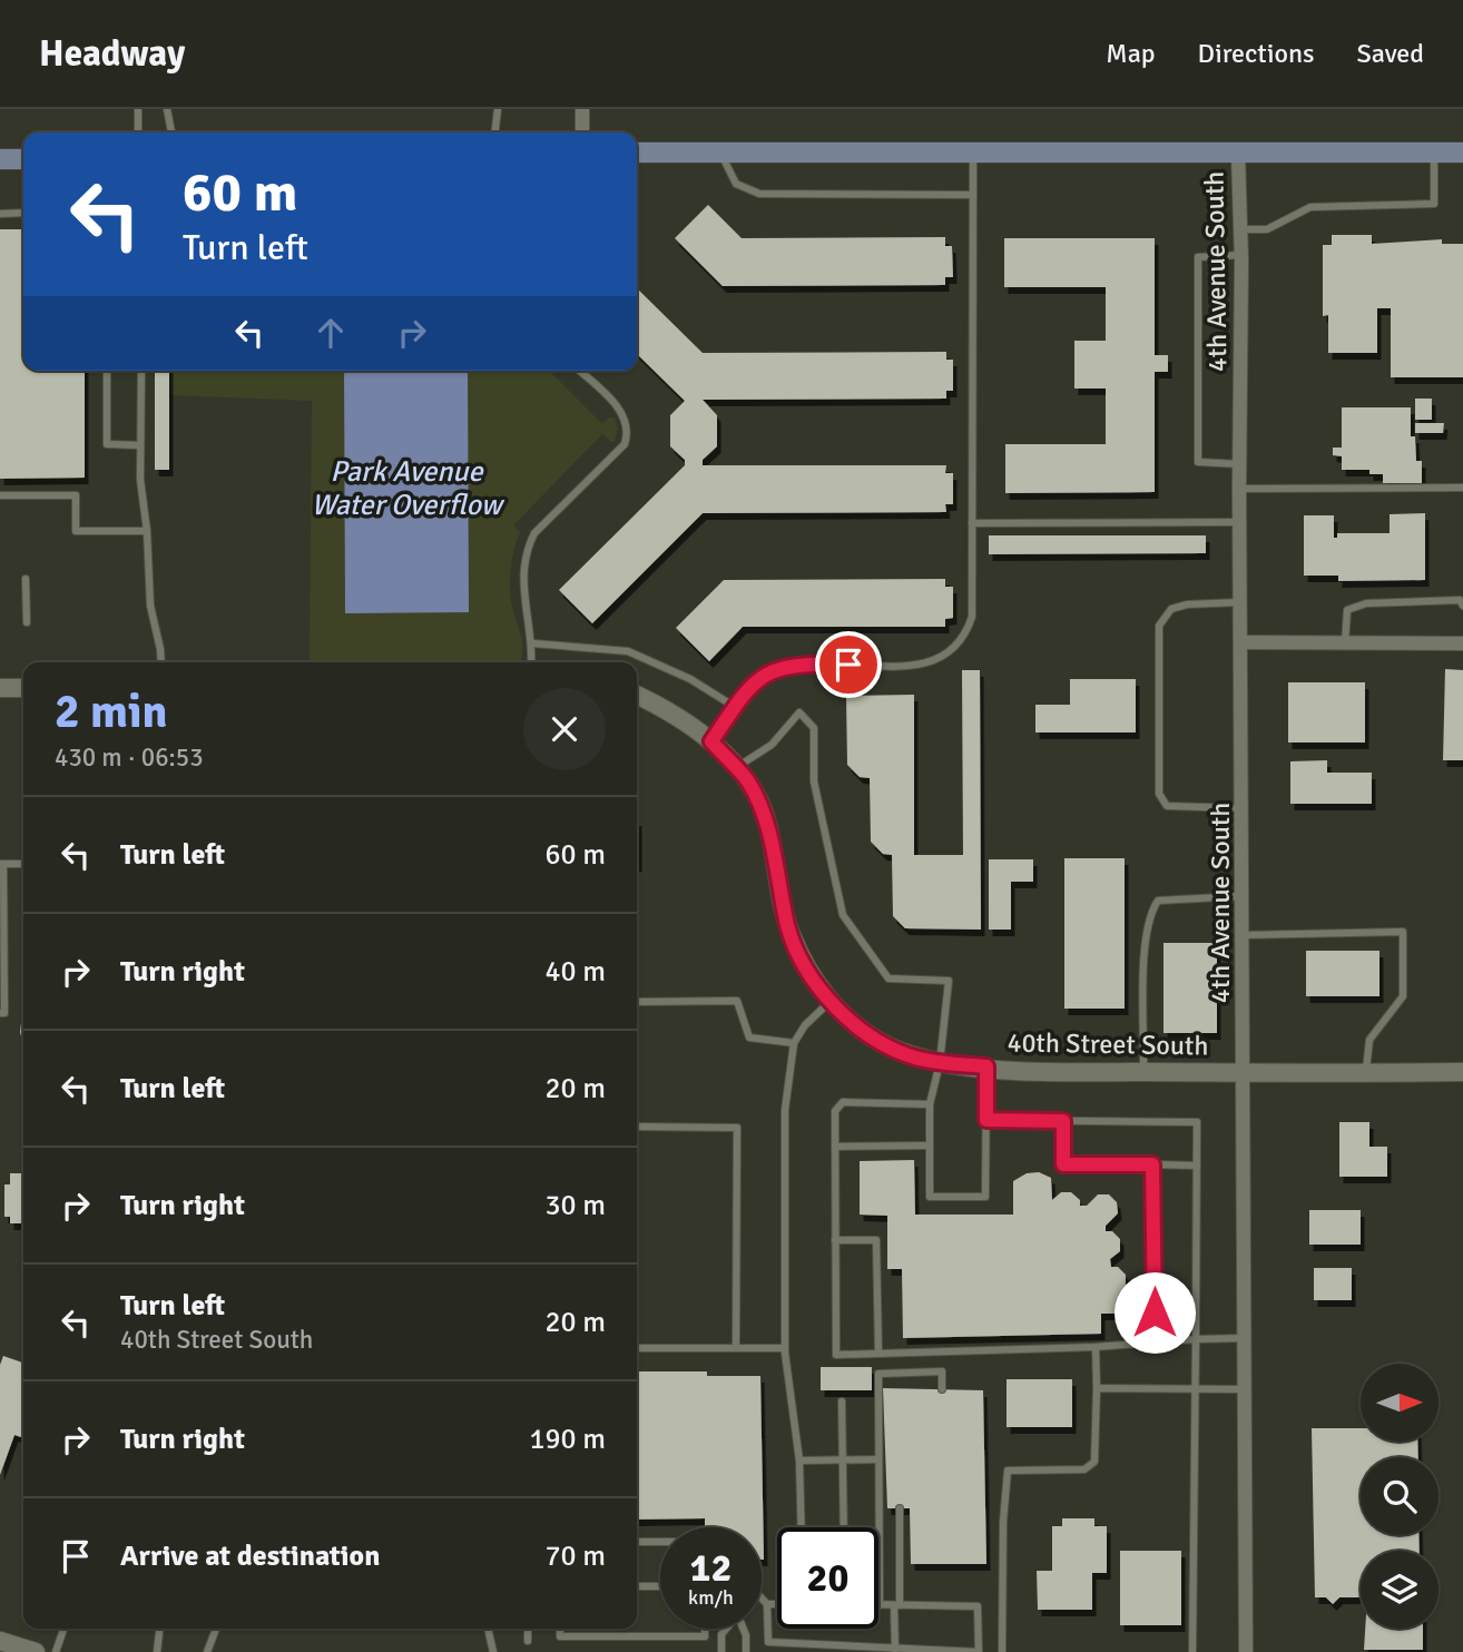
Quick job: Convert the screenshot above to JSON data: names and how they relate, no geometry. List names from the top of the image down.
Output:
{
  "streets": {
    "street": ["4th Avenue South", "40th Street South"]
  },
  "crossings": [
    ["4th Avenue South", "40th Street South"]
  ],
  "water": ["Park Avenue Water Overflow"],
  "north": "right",
  "page": {
    "header": "Headway",
    "nav": ["Map", "Directions", "Saved"],
    "turn": ["60 m", "Turn left"],
    "heading": ["2 min", "430 m · 06:53"],
    "list": [
      {
        "name": "Turn left",
        "value": "60 m"
      },
      {
        "name": "Turn right",
        "value": "40 m"
      },
      {
        "name": "Turn left",
        "value": "20 m"
      },
      {
        "name": "Turn right",
        "value": "30 m"
      },
      {
        "name": "Turn left",
        "note": "40th Street South",
        "value": "20 m"
      },
      {
        "name": "Turn right",
        "value": "190 m"
      },
      {
        "name": "Arrive at destination",
        "value": "70 m"
      }
    ],
    "speed": "12 km/h",
    "limit": "20"
  }
}
